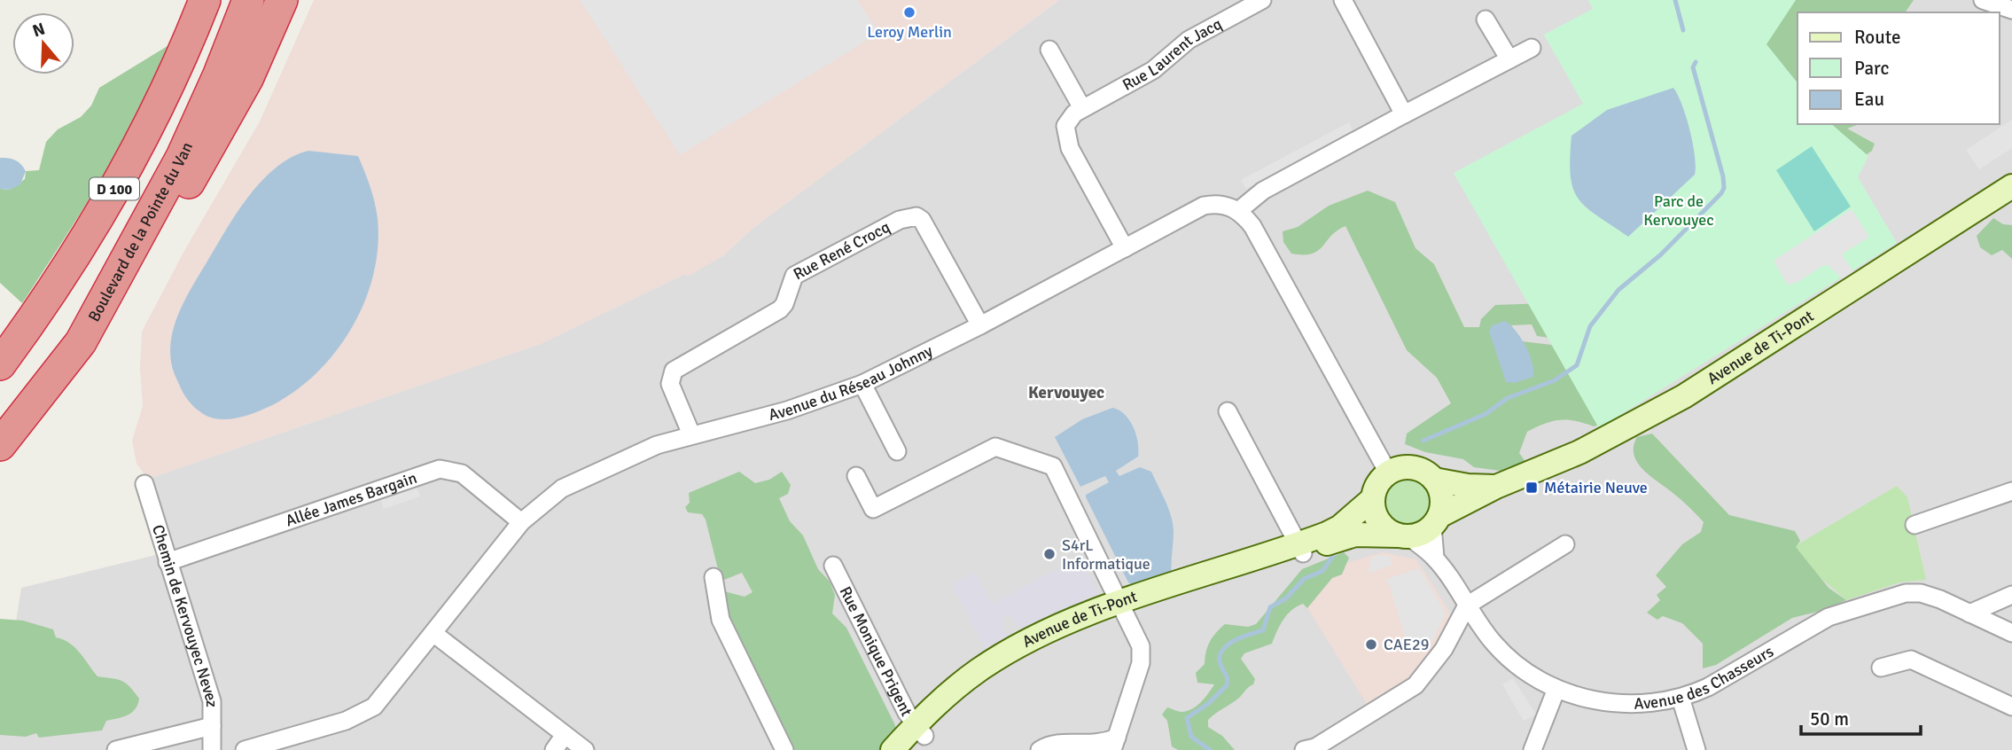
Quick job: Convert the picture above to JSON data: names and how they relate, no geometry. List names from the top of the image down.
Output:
{
  "streets": {
    "highway": ["D 100", "Boulevard de la Pointe du Van"],
    "street": [
      "Rue Laurent Jacq",
      "Rue René Crocq",
      "Avenue de Ti-Pont",
      "Avenue du Réseau Johnny",
      "Allée James Bargain",
      "Chemin de Kervouyec Nevez",
      "Rue Monique Prigent",
      "Avenue des Chasseurs"
    ]
  },
  "crossings": [
    ["Rue Laurent Jacq", "Avenue du Réseau Johnny"],
    ["Rue René Crocq", "Avenue du Réseau Johnny"],
    ["Avenue de Ti-Pont", "Rue Monique Prigent"],
    ["Avenue de Ti-Pont", "Avenue des Chasseurs"],
    ["Avenue du Réseau Johnny", "Allée James Bargain"],
    ["Allée James Bargain", "Chemin de Kervouyec Nevez"]
  ],
  "districts": ["Kervouyec"],
  "parks": ["Parc de Kervouyec"],
  "places": {
    "other": ["Leroy Merlin", "S4rL Informatique", "CAE29"],
    "transit": ["Métairie Neuve"]
  },
  "legend": ["Route", "Parc", "Eau"],
  "scale_bar": "50 m",
  "north": "top"
}
